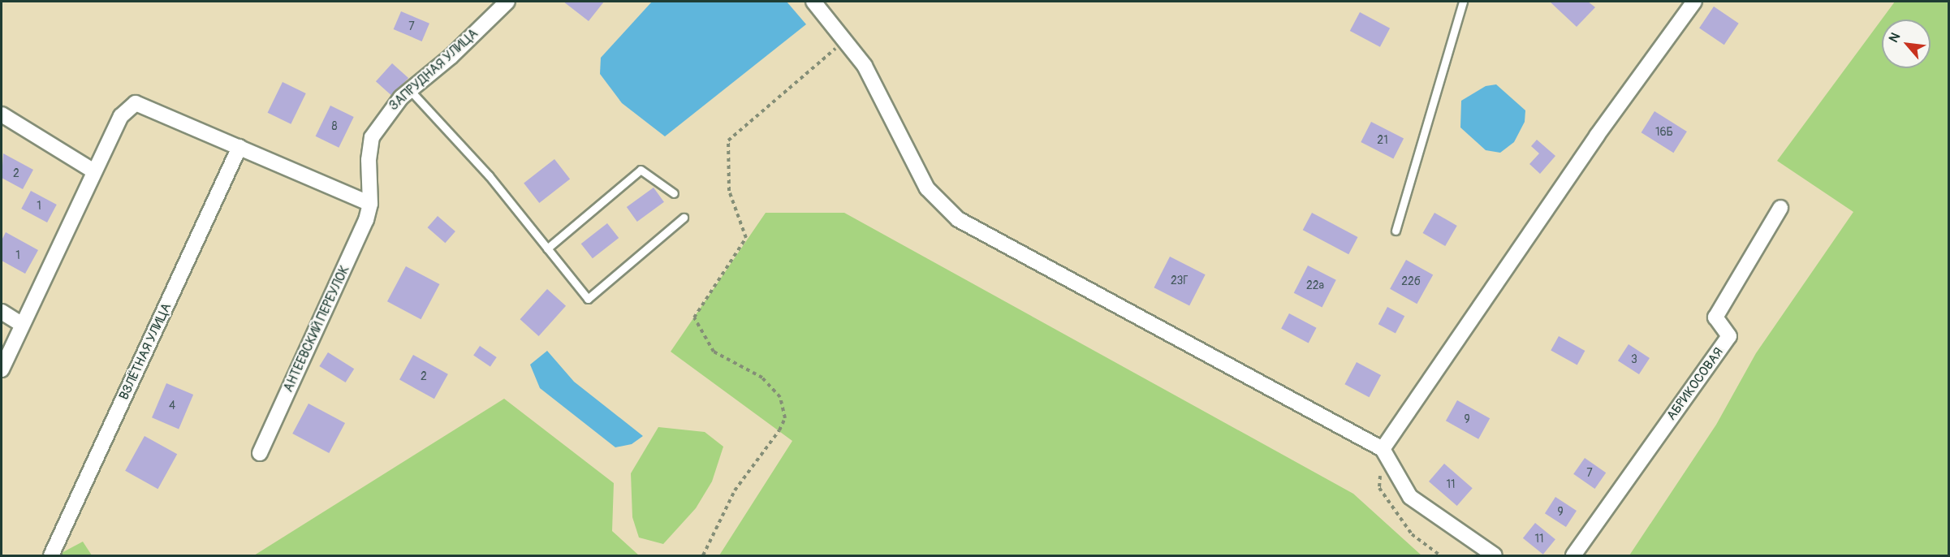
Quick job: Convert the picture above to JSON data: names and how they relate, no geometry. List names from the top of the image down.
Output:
{
  "streets": {
    "street": [
      "ЗАПРУДНАЯ УЛИЦА",
      "АНТЕЕВСКИЙ ПЕРЕУЛОК",
      "ВЗЛЁТНАЯ УЛИЦА",
      "АБРИКОСОВАЯ"
    ]
  },
  "crossings": [
    ["ЗАПРУДНАЯ УЛИЦА", "АНТЕЕВСКИЙ ПЕРЕУЛОК"]
  ],
  "house_numbers": [
    "7",
    "8",
    "16Б",
    "21",
    "2",
    "1",
    "1",
    "23Г",
    "22б",
    "22а",
    "3",
    "2",
    "4",
    "9",
    "7",
    "11",
    "9",
    "11"
  ],
  "north": "top left"
}
